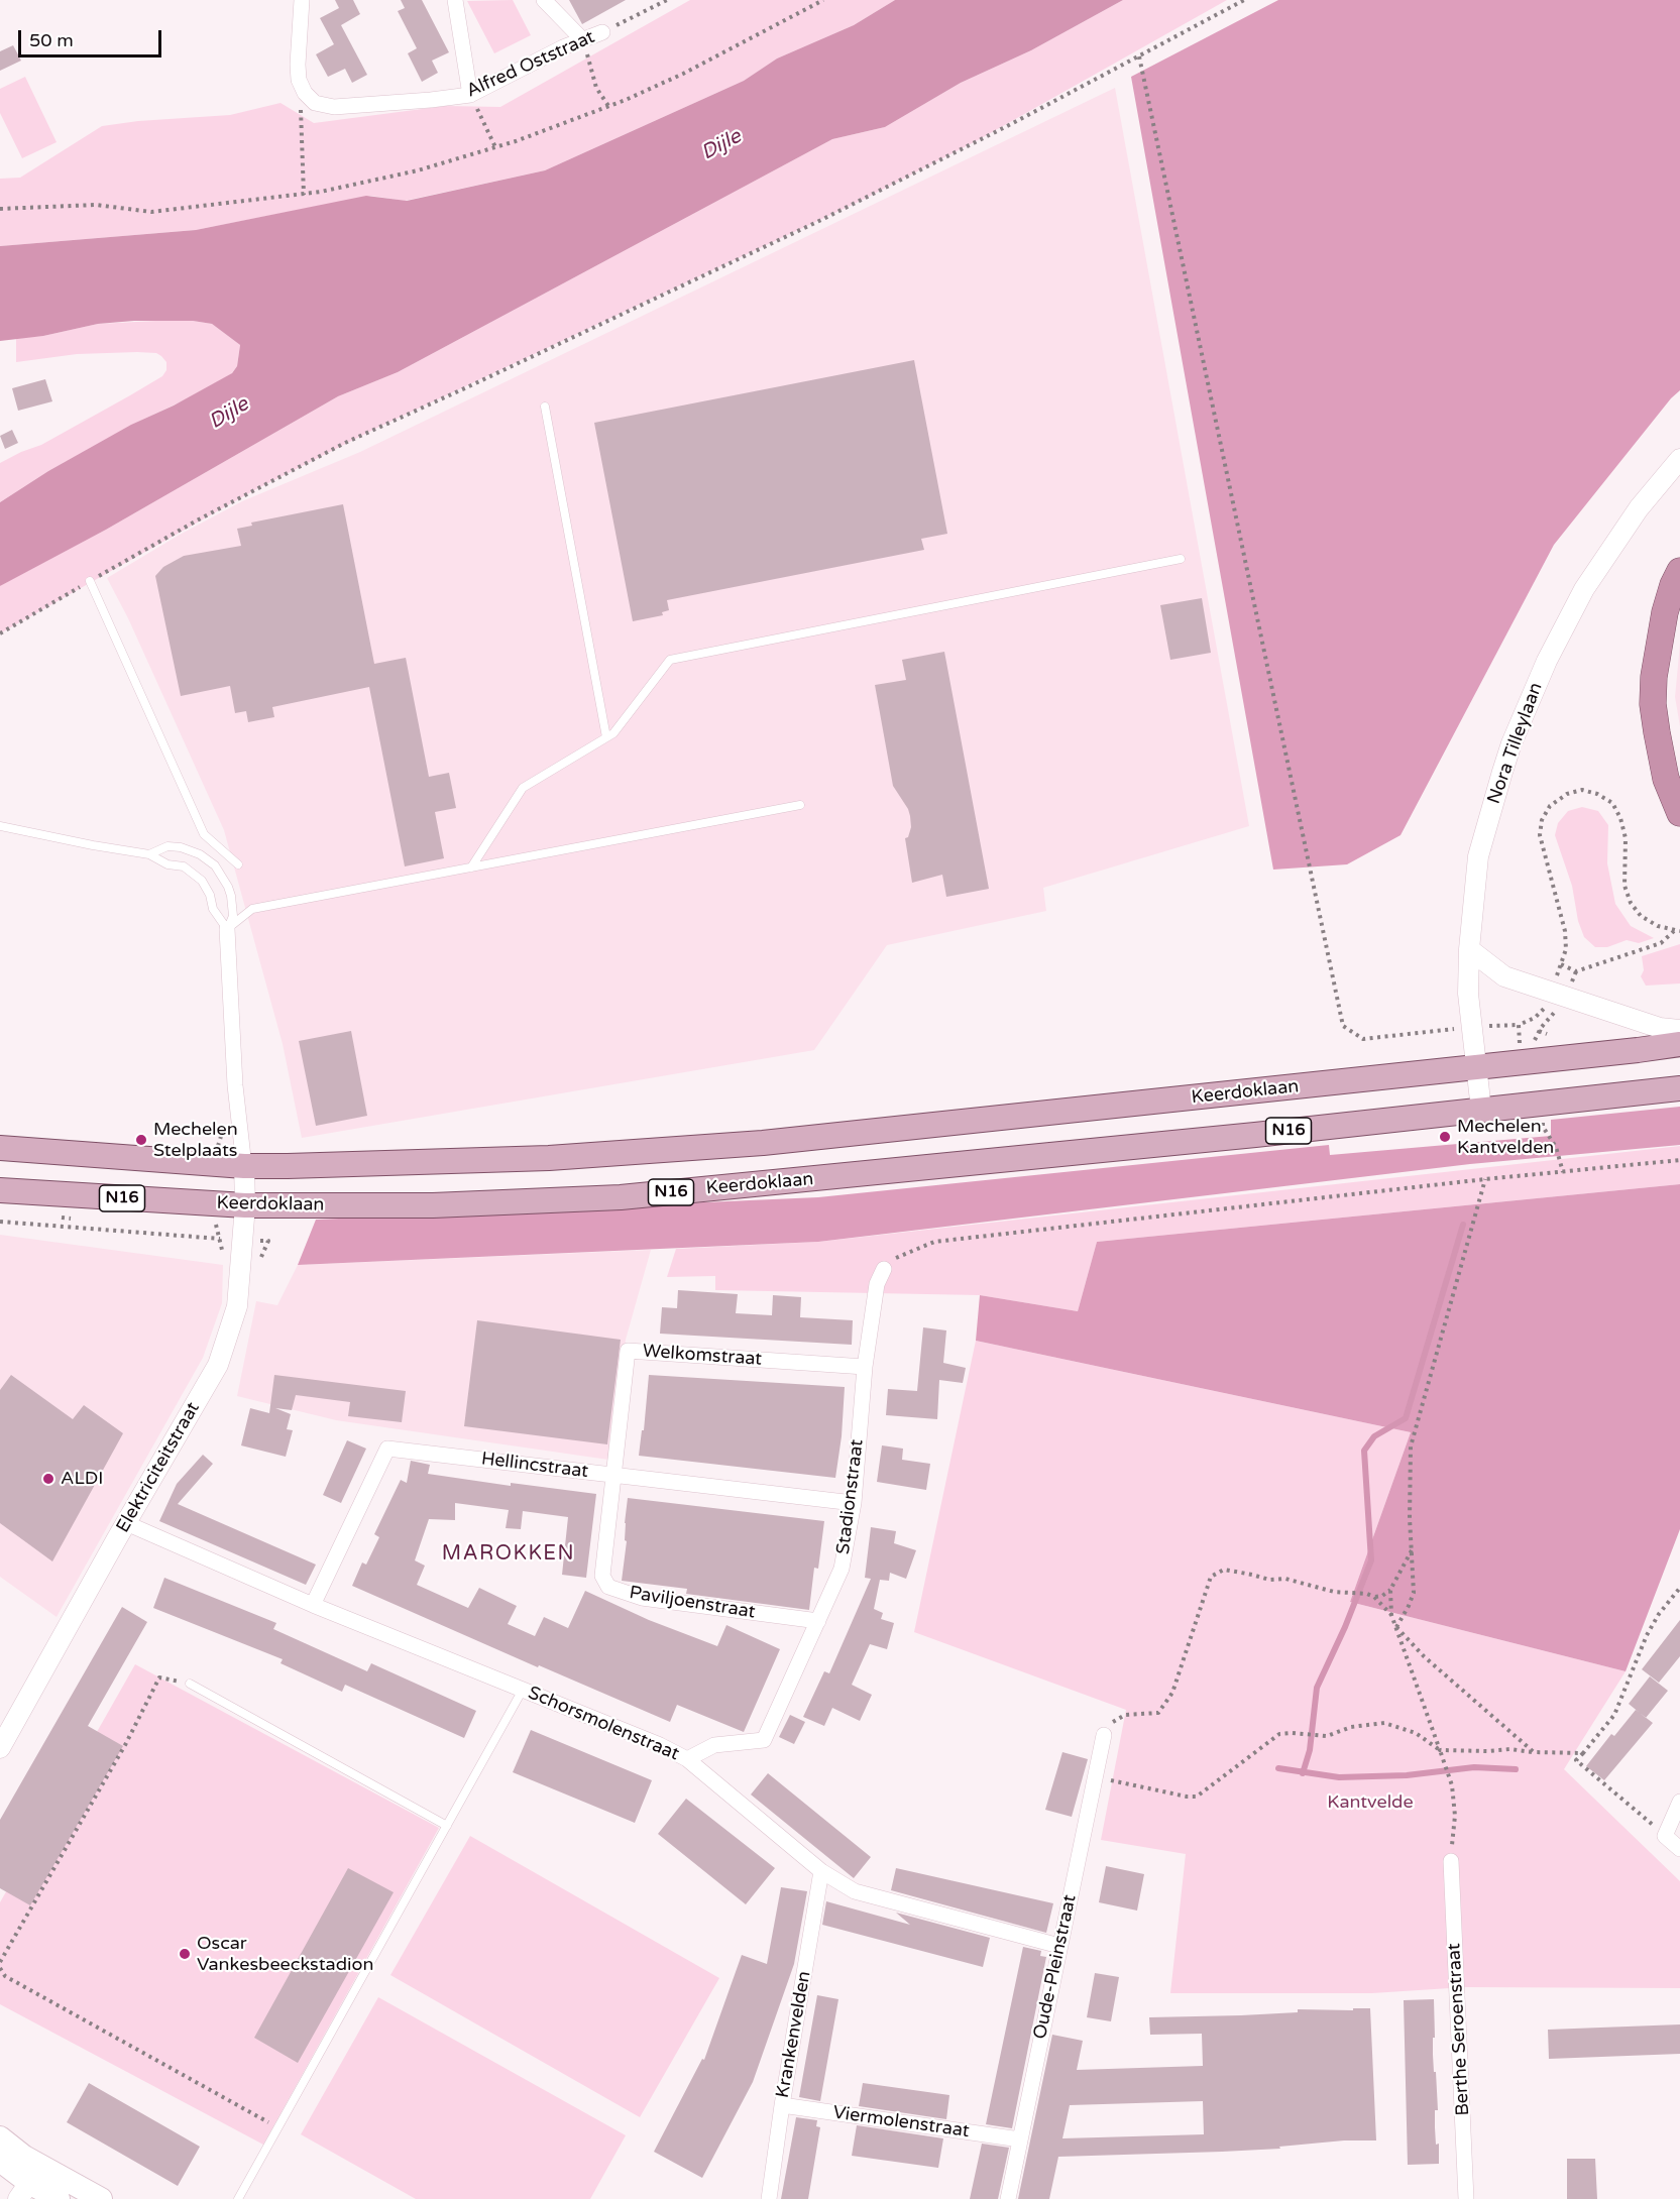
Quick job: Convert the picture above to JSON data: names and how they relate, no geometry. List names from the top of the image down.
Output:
{
  "streets": {
    "main road": ["Keerdoklaan", "N16"],
    "street": [
      "Alfred Oststraat",
      "Nora Tilleylaan",
      "Welkomstraat",
      "Hellincstraat",
      "Elektriciteitstraat",
      "Stadionstraat",
      "Paviljoenstraat",
      "Schorsmolenstraat",
      "Oude-Pleinstraat",
      "Berthe Seroenstraat",
      "Krankenvelden",
      "Viermolenstraat"
    ]
  },
  "crossings": [
    ["Nora Tilleylaan", "Keerdoklaan"],
    ["Nora Tilleylaan", "N16"],
    ["Keerdoklaan", "N16"],
    ["Keerdoklaan", "Elektriciteitstraat"],
    ["Welkomstraat", "Hellincstraat"],
    ["Welkomstraat", "Stadionstraat"],
    ["Welkomstraat", "Paviljoenstraat"],
    ["Hellincstraat", "Stadionstraat"],
    ["Hellincstraat", "Paviljoenstraat"],
    ["Hellincstraat", "Schorsmolenstraat"],
    ["Elektriciteitstraat", "Schorsmolenstraat"],
    ["Stadionstraat", "Paviljoenstraat"],
    ["Stadionstraat", "Schorsmolenstraat"],
    ["Schorsmolenstraat", "Oude-Pleinstraat"],
    ["Schorsmolenstraat", "Krankenvelden"],
    ["Oude-Pleinstraat", "Viermolenstraat"],
    ["Krankenvelden", "Viermolenstraat"]
  ],
  "districts": ["MAROKKEN"],
  "water": ["Dijle"],
  "parks": ["Kantvelde"],
  "places": [
    "Mechelen Kantvelden",
    "Mechelen Stelplaats",
    "ALDI",
    "Oscar Vankesbeeckstadion"
  ],
  "scale_bar": "50 m"
}
